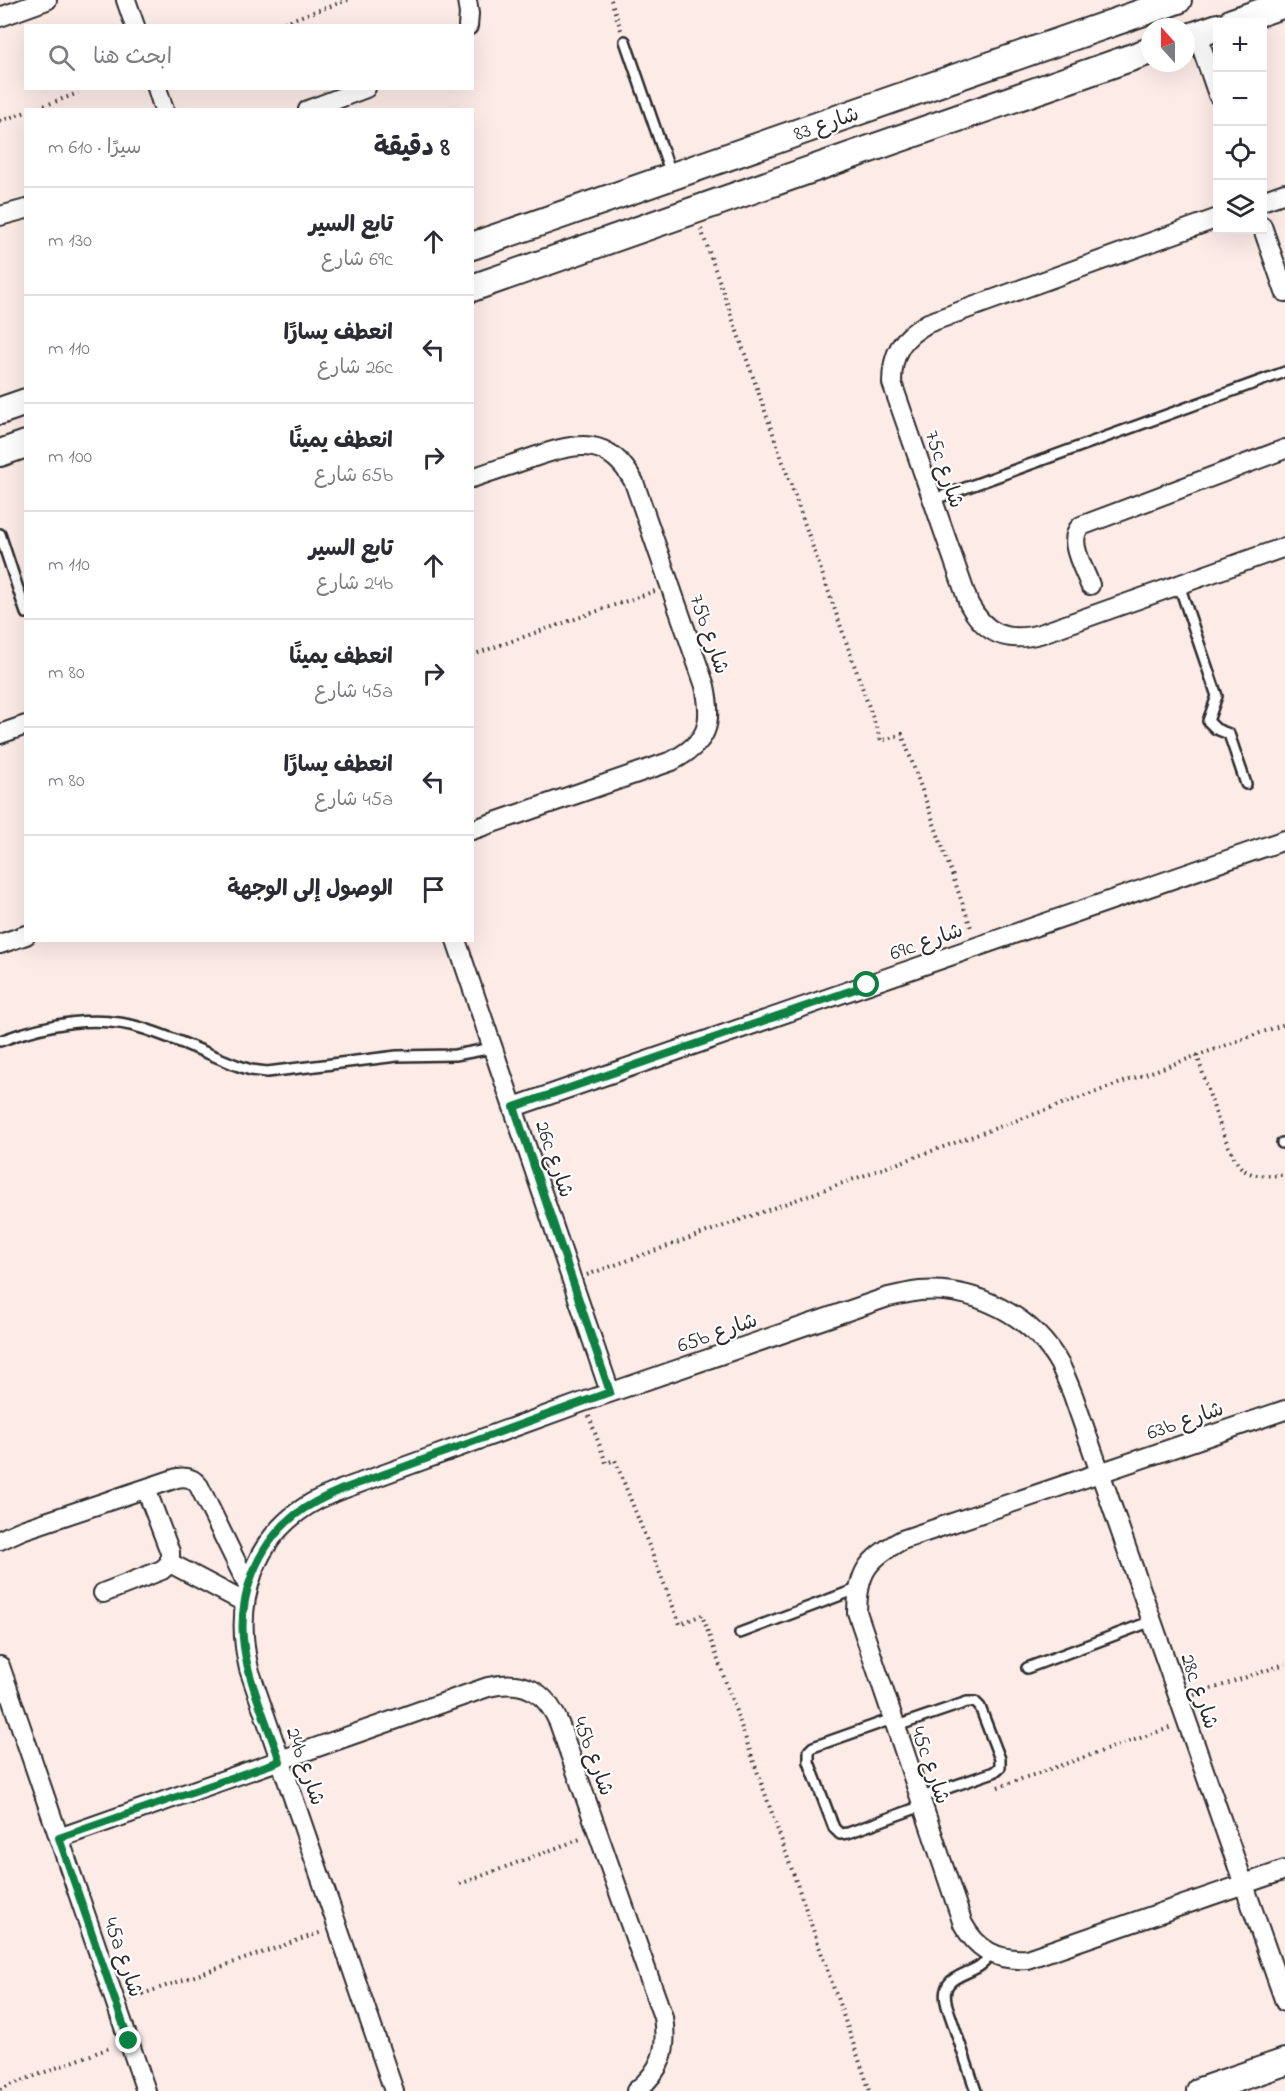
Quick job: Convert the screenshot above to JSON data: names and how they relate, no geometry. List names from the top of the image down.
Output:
{
  "streets": {
    "street": [
      "شارع 83",
      "75c شارع",
      "75b شارع",
      "69c شارع",
      "26c شارع",
      "65b شارع",
      "63b شارع",
      "28c شارع",
      "45b شارع",
      "45c شارع",
      "24b شارع",
      "45a شارع"
    ]
  },
  "crossings": [
    ["69c شارع", "26c شارع"],
    ["26c شارع", "65b شارع"],
    ["65b شارع", "28c شارع"],
    ["65b شارع", "24b شارع"],
    ["63b شارع", "28c شارع"],
    ["45b شارع", "24b شارع"]
  ],
  "north": "top",
  "page": {
    "map_buttons": ["+", "−"],
    "search": "ابحث هنا",
    "heading": ["8 دقيقة", "سيرًا · 610 m"],
    "list": [
      ["تابع السير", "69c شارع", "130 m"],
      ["انعطف يسارًا", "26c شارع", "110 m"],
      ["انعطف يمينًا", "65b شارع", "100 m"],
      ["تابع السير", "24b شارع", "110 m"],
      ["انعطف يمينًا", "45a شارع", "80 m"],
      ["انعطف يسارًا", "45a شارع", "80 m"],
      "الوصول إلى الوجهة"
    ]
  }
}
